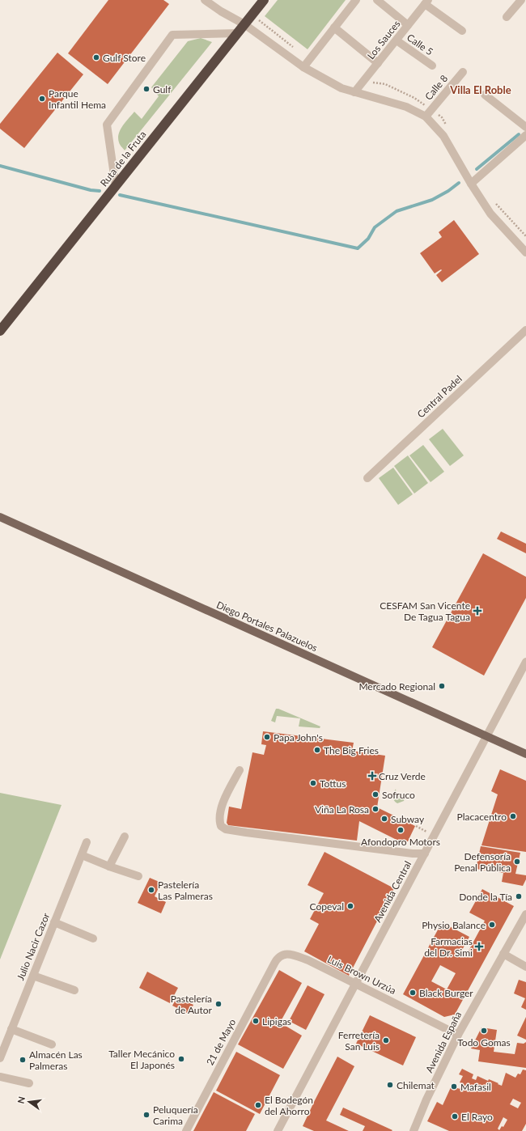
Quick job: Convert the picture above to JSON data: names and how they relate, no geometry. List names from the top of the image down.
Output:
{
  "streets": {
    "highway": ["Ruta de la Fruta"],
    "main road": ["Diego Portales Palazuelos"],
    "street": [
      "Los Sauces",
      "Calle 5",
      "Calle 8",
      "Central Padel",
      "Avenida Central",
      "Julio Nacir Cazor",
      "Luis Brown Urzúa",
      "21 de Mayo",
      "Avenida España"
    ]
  },
  "crossings": [
    ["Los Sauces", "Calle 5"],
    ["Diego Portales Palazuelos", "Avenida Central"],
    ["Avenida Central", "Luis Brown Urzúa"],
    ["Luis Brown Urzúa", "21 de Mayo"],
    ["Luis Brown Urzúa", "Avenida España"]
  ],
  "districts": ["Villa El Roble"],
  "places": {
    "other": [
      "Gulf Store",
      "Gulf",
      "Parque Infantil Hema",
      "Mercado Regional",
      "Papa John's",
      "The Big Fries",
      "Tottus",
      "Sofruco",
      "Viña La Rosa",
      "Placacentro",
      "Subway",
      "Afondopro Motors",
      "Defensoría Penal Pública",
      "Pastelería Las Palmeras",
      "Donde la Tía",
      "Copeval",
      "Physio Balance",
      "Black Burger",
      "Pastelería de Autor",
      "Lipigas",
      "Todo Gomas",
      "Ferretería San Luis",
      "Taller Mecánico El Japonés",
      "Almacén Las Palmeras",
      "Chilemat",
      "Mafasil",
      "El Bodegón del Ahorro",
      "Peluquería Carima",
      "El Rayo"
    ],
    "health": ["CESFAM San Vicente De Tagua Tagua", "Cruz Verde", "Farmacias del Dr. Simi"]
  },
  "north": "left"
}
